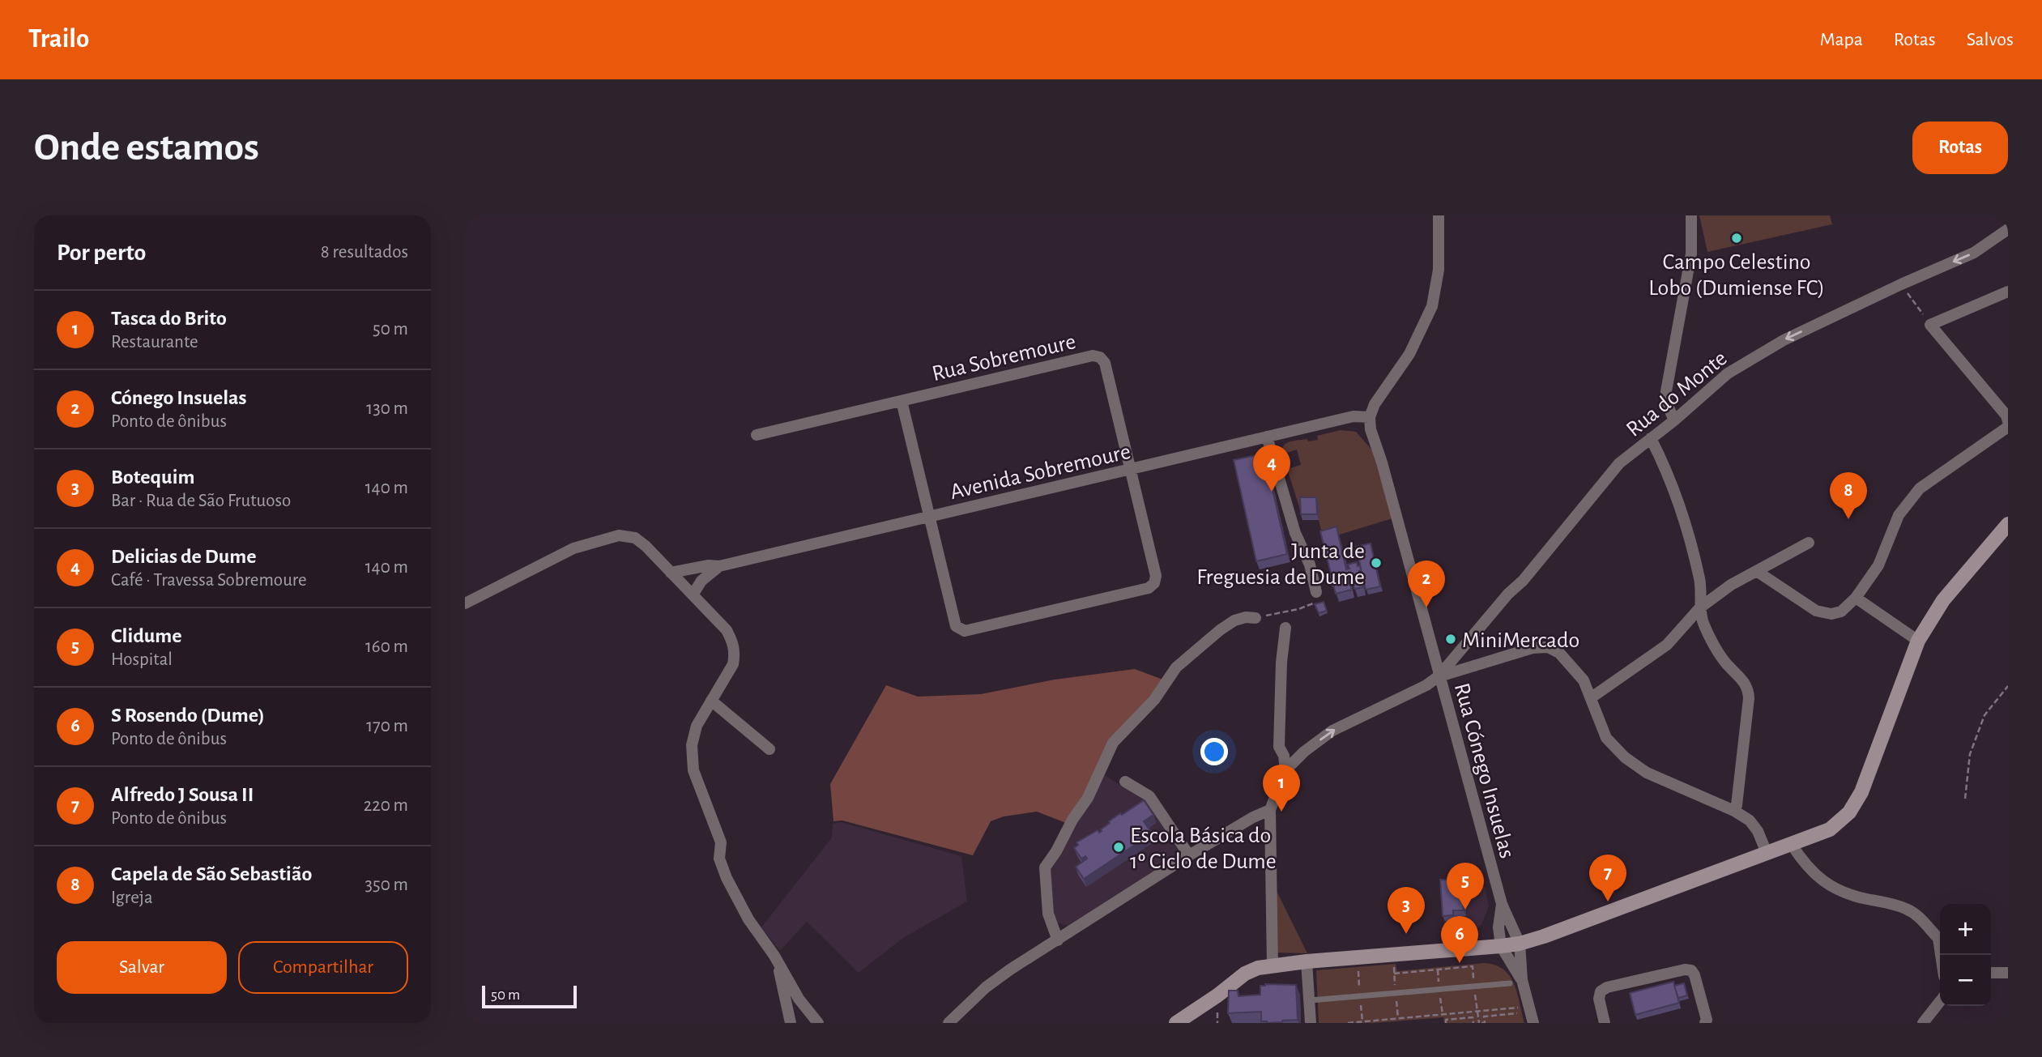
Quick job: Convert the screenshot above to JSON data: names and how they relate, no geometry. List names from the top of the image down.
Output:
{
  "streets": {
    "street": [
      "Rua Sobremoure",
      "Rua do Monte",
      "Avenida Sobremoure",
      "Rua Cónego Insuelas"
    ]
  },
  "crossings": [
    ["Rua Sobremoure", "Avenida Sobremoure"],
    ["Rua do Monte", "Rua Cónego Insuelas"],
    ["Avenida Sobremoure", "Rua Cónego Insuelas"]
  ],
  "one_way": ["Rua do Monte"],
  "places": [
    "Campo Celestino Lobo (Dumiense FC)",
    "Junta de Freguesia de Dume",
    "MiniMercado",
    "Escola Básica do 1º Ciclo de Dume"
  ],
  "scale_bar": "50 m",
  "page": {
    "header": "Trailo",
    "nav": ["Mapa", "Rotas", "Salvos"],
    "buttons": [
      "Rotas",
      ["Salvar", "Compartilhar"]
    ],
    "title": "Onde estamos",
    "heading": ["Por perto", "8 resultados"],
    "list": [
      {
        "mark": "1",
        "name": "Tasca do Brito",
        "note": "Restaurante",
        "value": "50 m"
      },
      {
        "mark": "2",
        "name": "Cónego Insuelas",
        "note": "Ponto de ônibus",
        "value": "130 m"
      },
      {
        "mark": "3",
        "name": "Botequim",
        "note": "Bar · Rua de São Frutuoso",
        "value": "140 m"
      },
      {
        "mark": "4",
        "name": "Delicias de Dume",
        "note": "Café · Travessa Sobremoure",
        "value": "140 m"
      },
      {
        "mark": "5",
        "name": "Clidume",
        "note": "Hospital",
        "value": "160 m"
      },
      {
        "mark": "6",
        "name": "S Rosendo (Dume)",
        "note": "Ponto de ônibus",
        "value": "170 m"
      },
      {
        "mark": "7",
        "name": "Alfredo J Sousa II",
        "note": "Ponto de ônibus",
        "value": "220 m"
      },
      {
        "mark": "8",
        "name": "Capela de São Sebastião",
        "note": "Igreja",
        "value": "350 m"
      }
    ],
    "pins": [
      "4",
      "8",
      "2",
      "1",
      "7",
      "5",
      "3",
      "6"
    ],
    "map_buttons": ["+", "−"],
    "scale": "50 m"
  }
}
